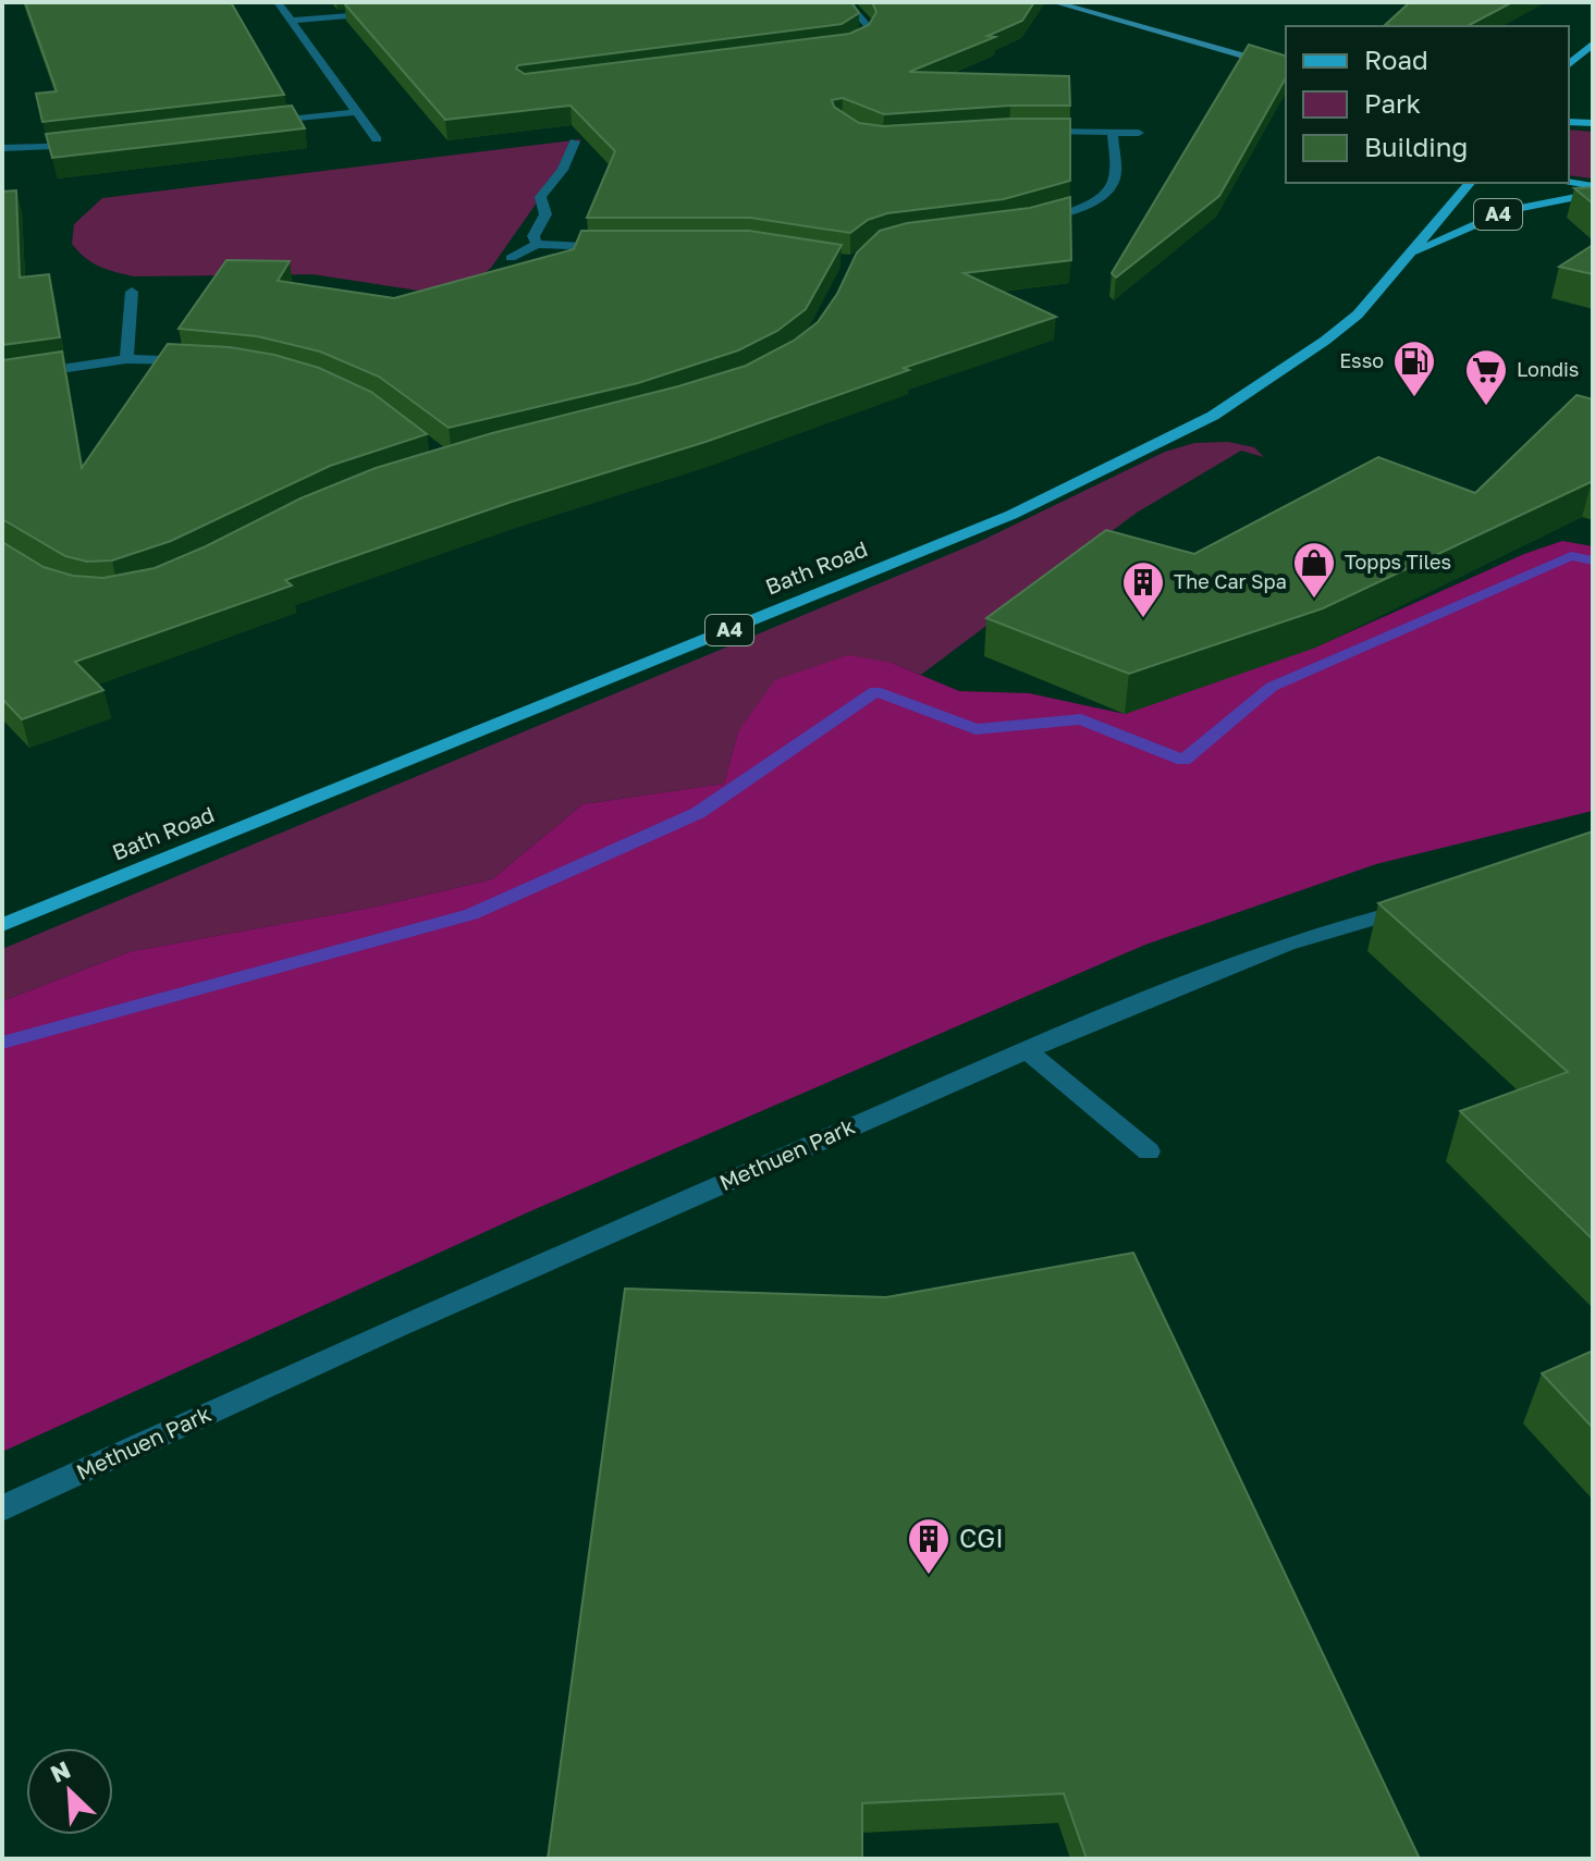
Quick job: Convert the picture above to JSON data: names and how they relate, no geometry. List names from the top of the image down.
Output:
{
  "streets": {
    "main road": ["A4", "Bath Road"],
    "street": ["Methuen Park"]
  },
  "places": {
    "fuel station": ["Esso"],
    "supermarket": ["Londis"],
    "shop": ["Topps Tiles"],
    "building": ["The Car Spa", "CGI"]
  },
  "legend": ["Road", "Park", "Building"],
  "north": "top left"
}
